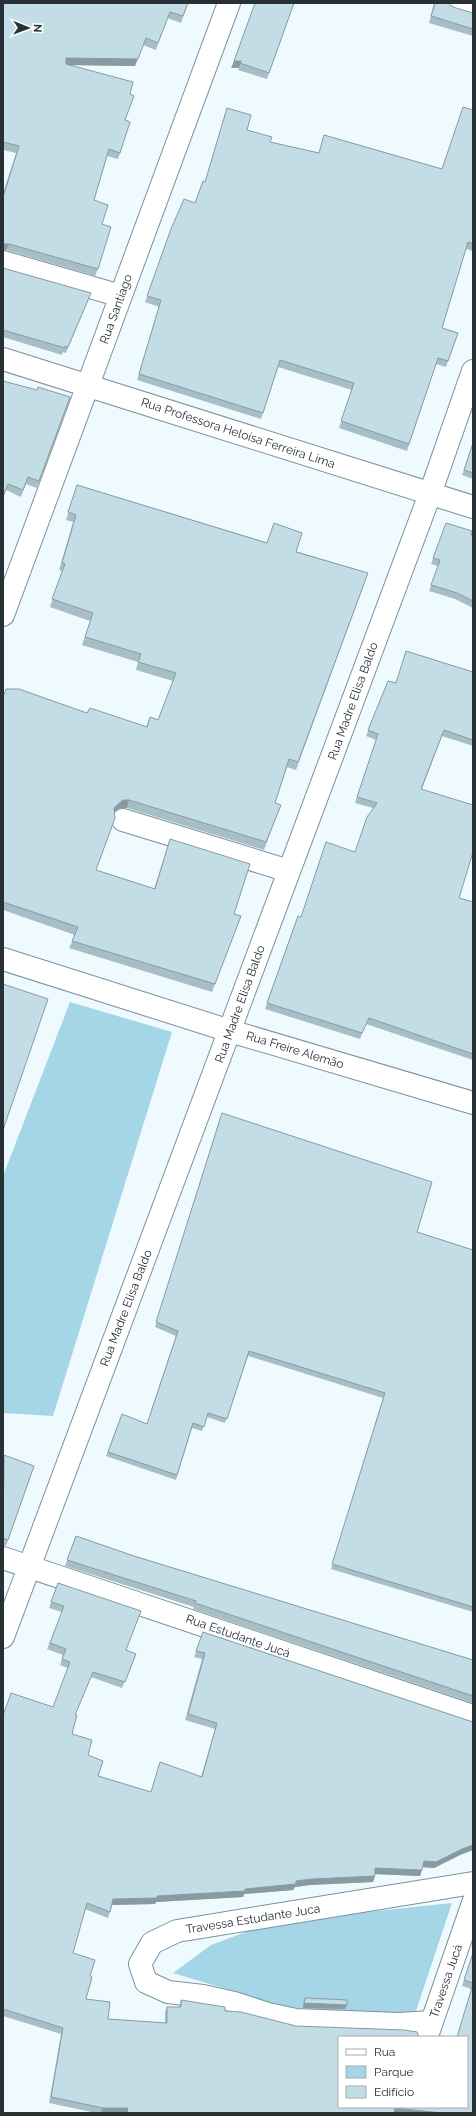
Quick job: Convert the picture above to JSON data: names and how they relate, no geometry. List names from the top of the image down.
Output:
{
  "streets": {
    "street": [
      "Rua Santiago",
      "Rua Professora Heloísa Ferreira Lima",
      "Rua Madre Elisa Baldo",
      "Rua Freire Alemão",
      "Rua Estudante Jucá",
      "Travessa Estudante Juca",
      "Travessa Jucá"
    ]
  },
  "crossings": [
    ["Rua Santiago", "Rua Professora Heloísa Ferreira Lima"],
    ["Rua Professora Heloísa Ferreira Lima", "Rua Madre Elisa Baldo"],
    ["Rua Madre Elisa Baldo", "Rua Freire Alemão"],
    ["Rua Madre Elisa Baldo", "Rua Estudante Jucá"],
    ["Travessa Estudante Juca", "Travessa Jucá"]
  ],
  "legend": ["Rua", "Parque", "Edifício"],
  "north": "right"
}
